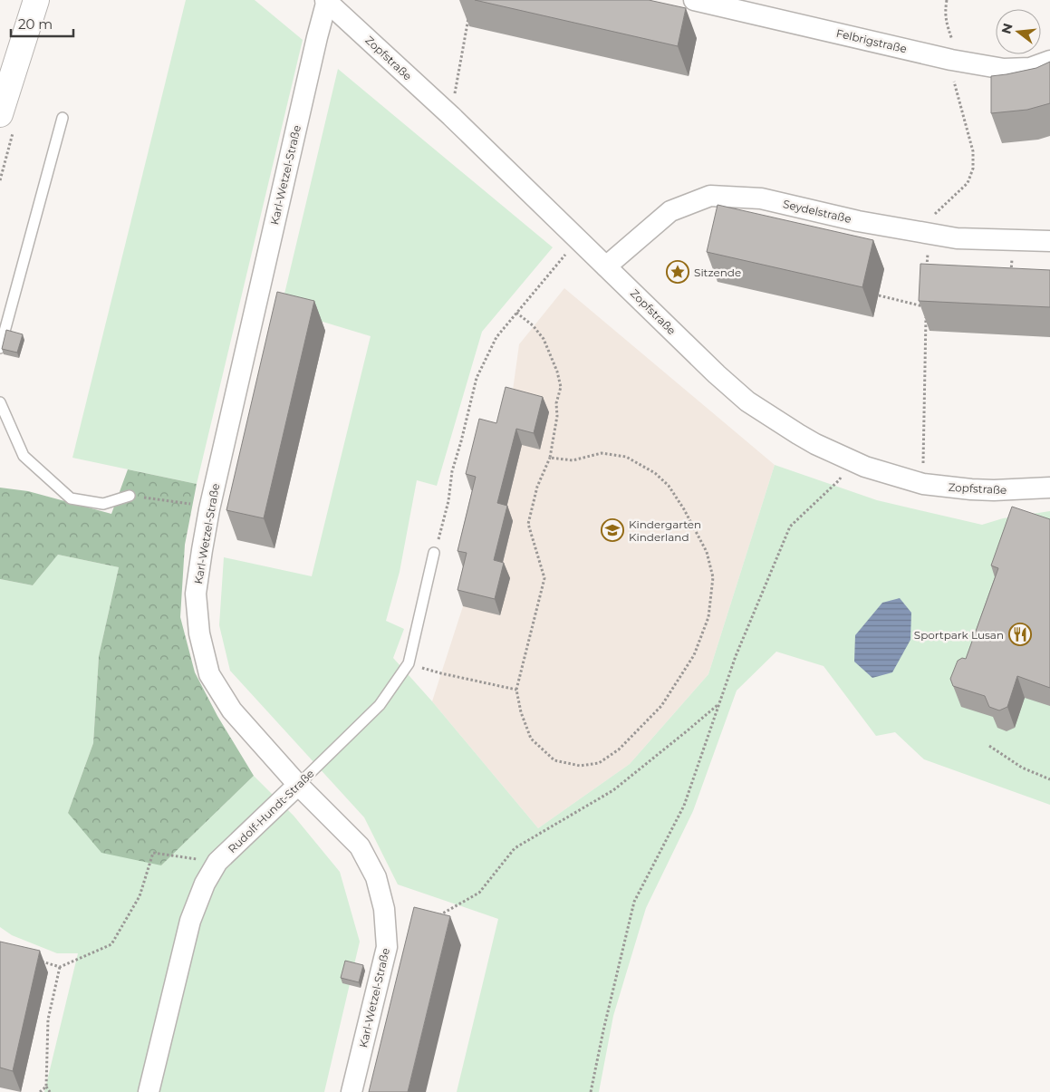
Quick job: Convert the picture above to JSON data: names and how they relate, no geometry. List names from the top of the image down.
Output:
{
  "streets": {
    "street": [
      "Felbrigstraße",
      "Zopfstraße",
      "Karl-Wetzel-Straße",
      "Seydelstraße",
      "Rudolf-Hundt-Straße"
    ]
  },
  "crossings": [
    ["Zopfstraße", "Karl-Wetzel-Straße"],
    ["Zopfstraße", "Seydelstraße"],
    ["Karl-Wetzel-Straße", "Rudolf-Hundt-Straße"]
  ],
  "places": {
    "place": ["Sitzende"],
    "school or university": ["Kindergarten Kinderland"],
    "restaurant": ["Sportpark Lusan"]
  },
  "scale_bar": "20 m",
  "north": "left"
}
